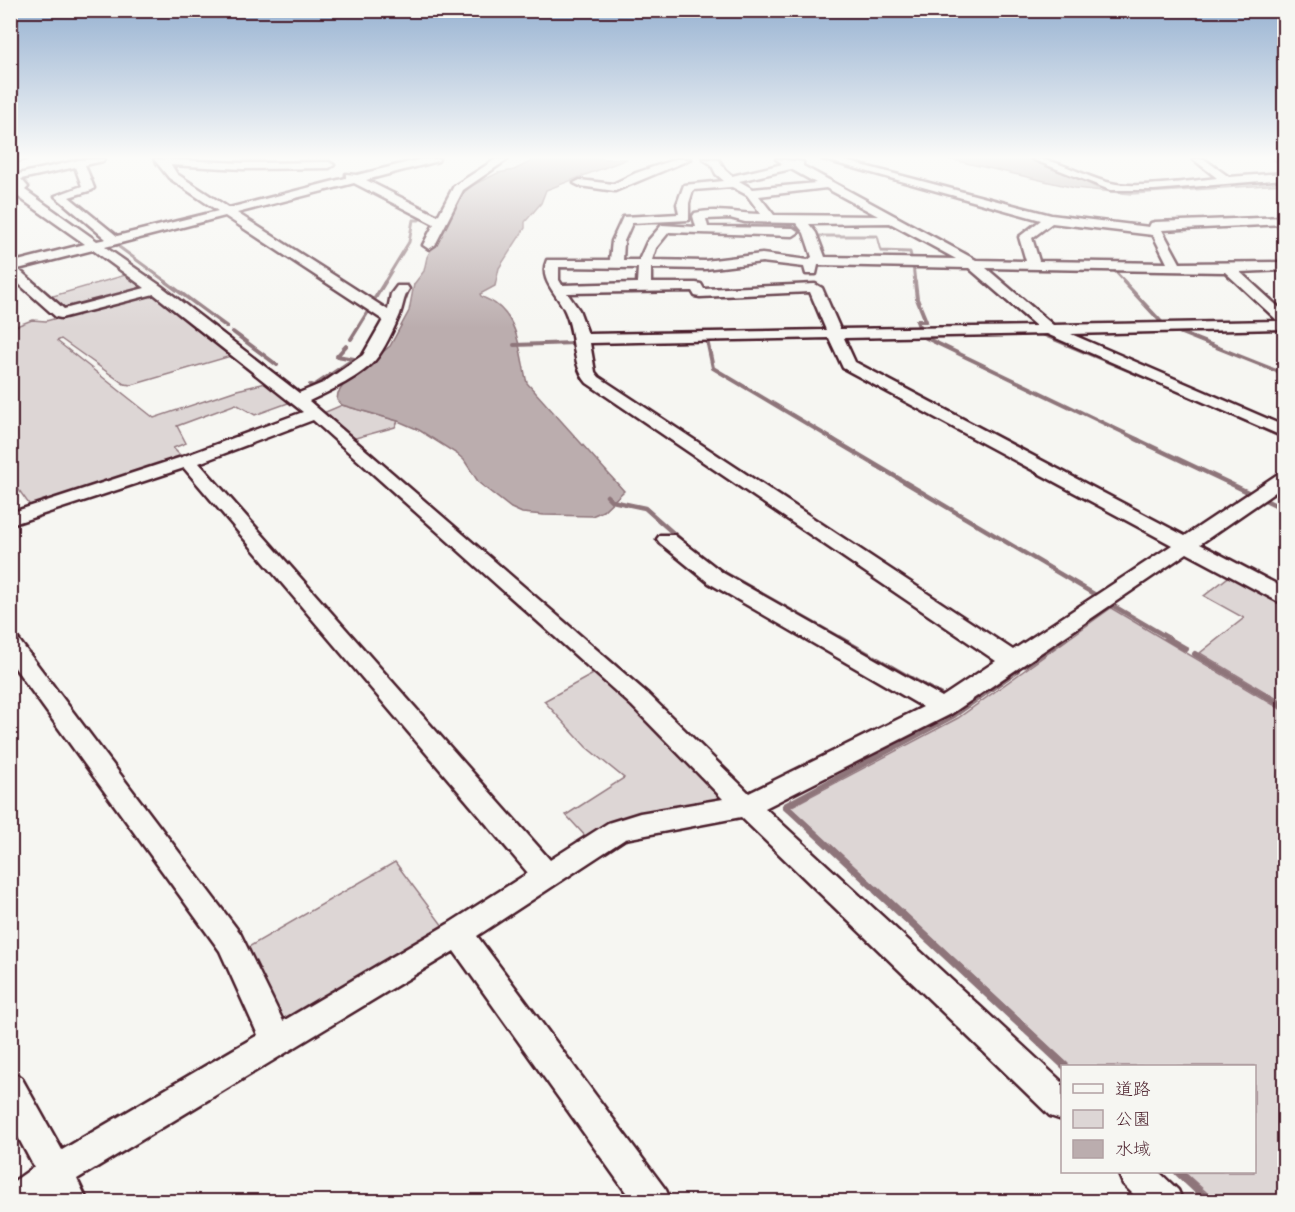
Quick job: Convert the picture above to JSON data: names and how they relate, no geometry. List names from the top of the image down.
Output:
{
  "legend": ["道路", "公園", "水域"]
}
